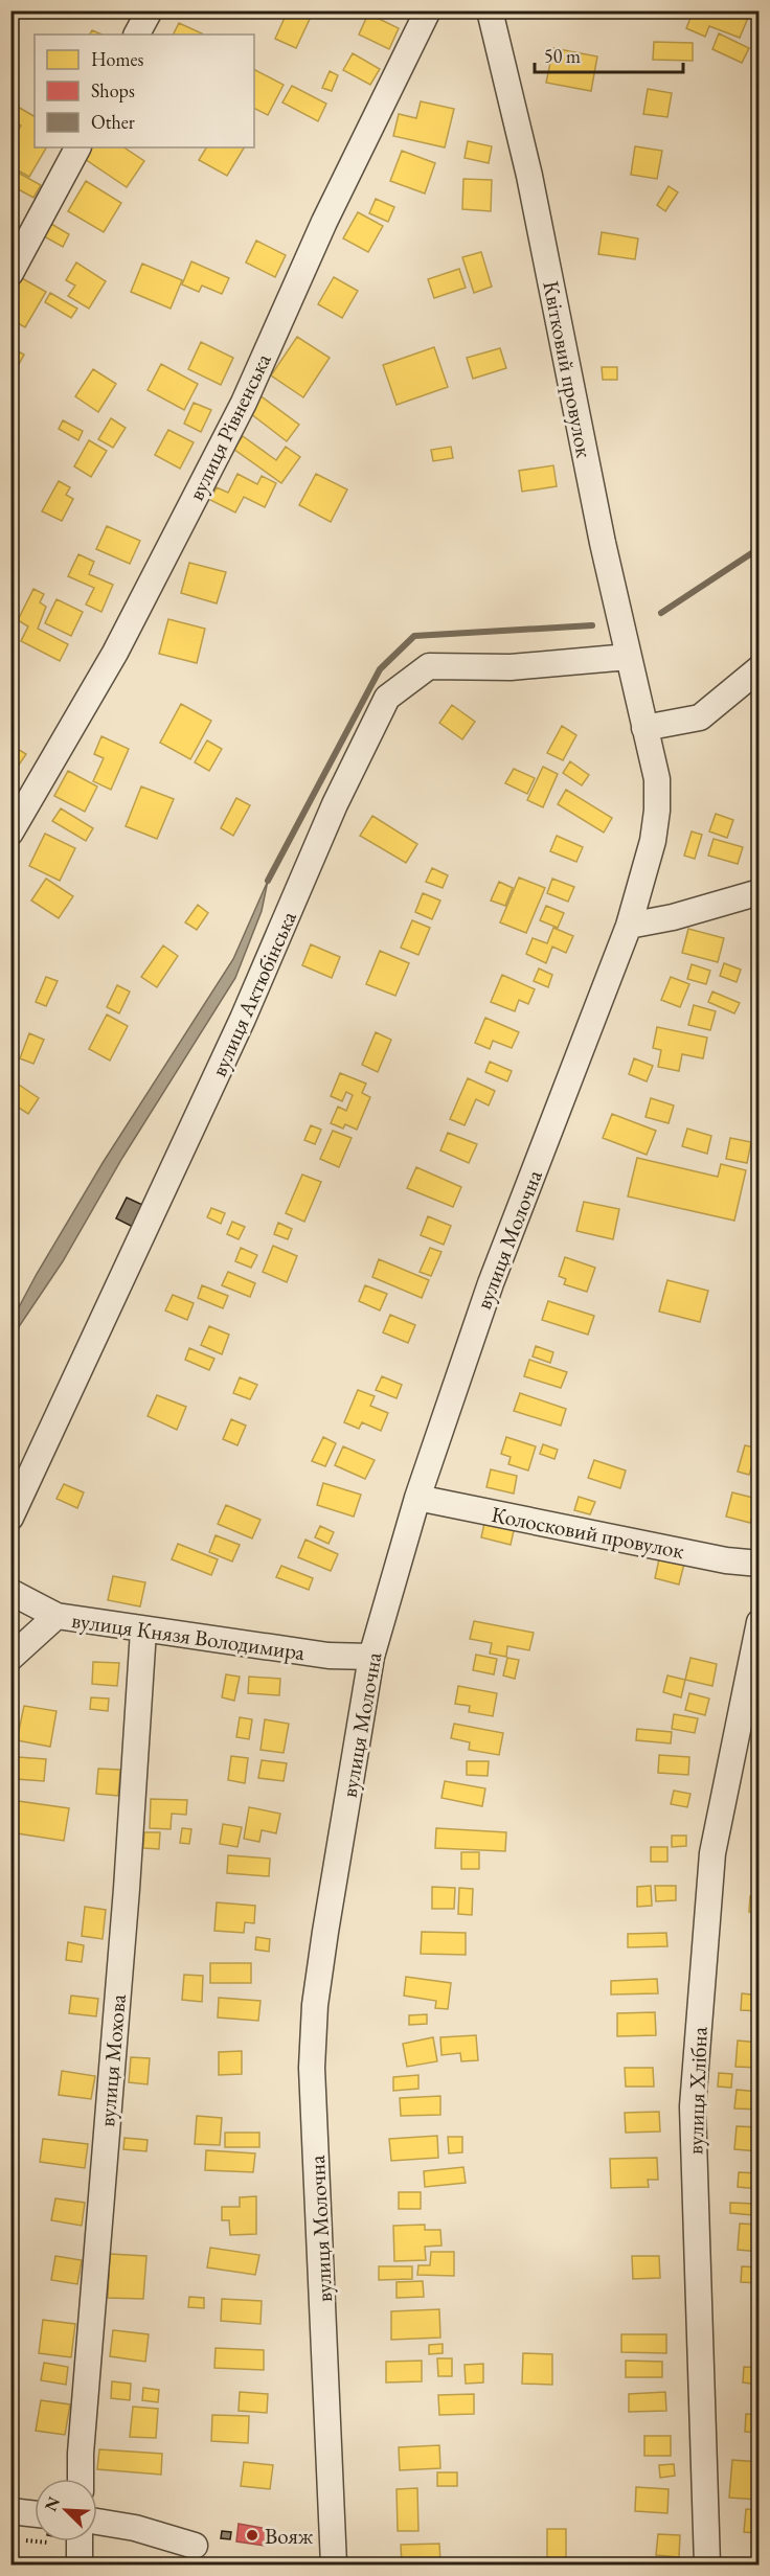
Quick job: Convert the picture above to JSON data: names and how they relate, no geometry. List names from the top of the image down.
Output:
{
  "streets": {
    "street": [
      "Квітковий провулок",
      "вулиця Рівненська",
      "вулиця Актюбінська",
      "вулиця Молочна",
      "Колосковий провулок",
      "вулиця Князя Володимира",
      "вулиця Мохова",
      "вулиця Хлібна"
    ]
  },
  "crossings": [
    ["Квітковий провулок", "вулиця Актюбінська"],
    ["Квітковий провулок", "вулиця Молочна"],
    ["вулиця Молочна", "Колосковий провулок"],
    ["вулиця Молочна", "вулиця Князя Володимира"],
    ["вулиця Князя Володимира", "вулиця Мохова"]
  ],
  "places": ["Вояж"],
  "legend": ["Homes", "Shops", "Other"],
  "scale_bar": "50 m",
  "north": "top left"
}
